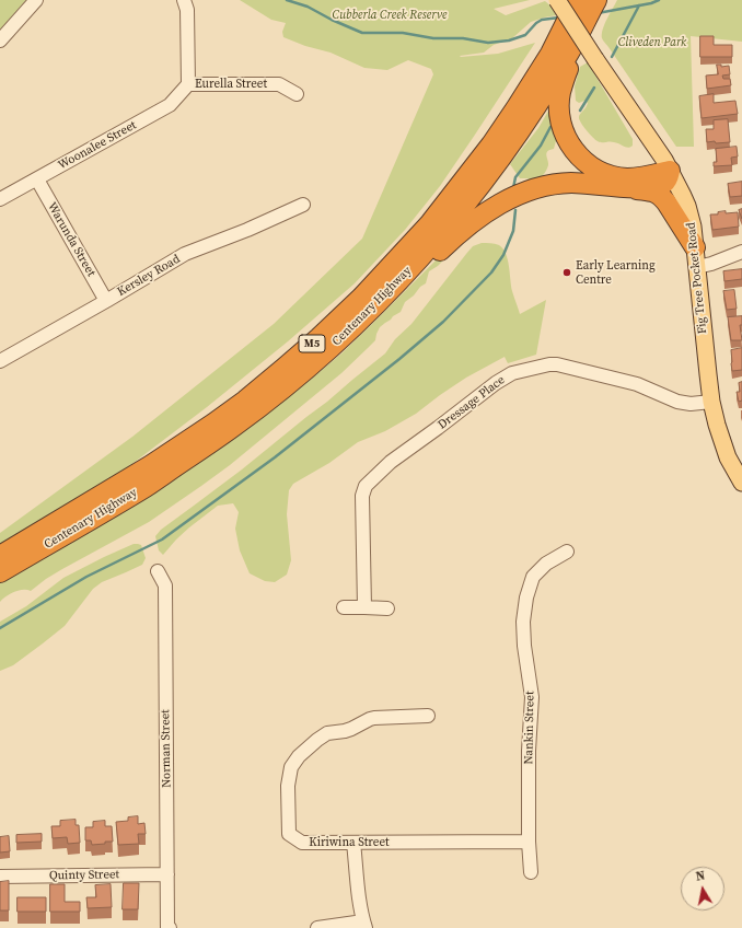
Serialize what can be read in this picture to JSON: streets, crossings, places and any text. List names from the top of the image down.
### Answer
{
  "streets": {
    "highway": ["Centenary Highway", "M5"],
    "main road": ["Fig Tree Pocket Road"],
    "street": [
      "Eurella Street",
      "Woonalee Street",
      "Warunda Street",
      "Kersley Road",
      "Dressage Place",
      "Nankin Street",
      "Norman Street",
      "Kiriwina Street",
      "Quinty Street"
    ]
  },
  "crossings": [
    ["Eurella Street", "Woonalee Street"],
    ["Woonalee Street", "Warunda Street"],
    ["Warunda Street", "Kersley Road"],
    ["Fig Tree Pocket Road", "Dressage Place"],
    ["Nankin Street", "Kiriwina Street"],
    ["Norman Street", "Quinty Street"]
  ],
  "parks": ["Cubberla Creek Reserve", "Cliveden Park"],
  "places": ["Early Learning Centre"],
  "north": "top"
}
